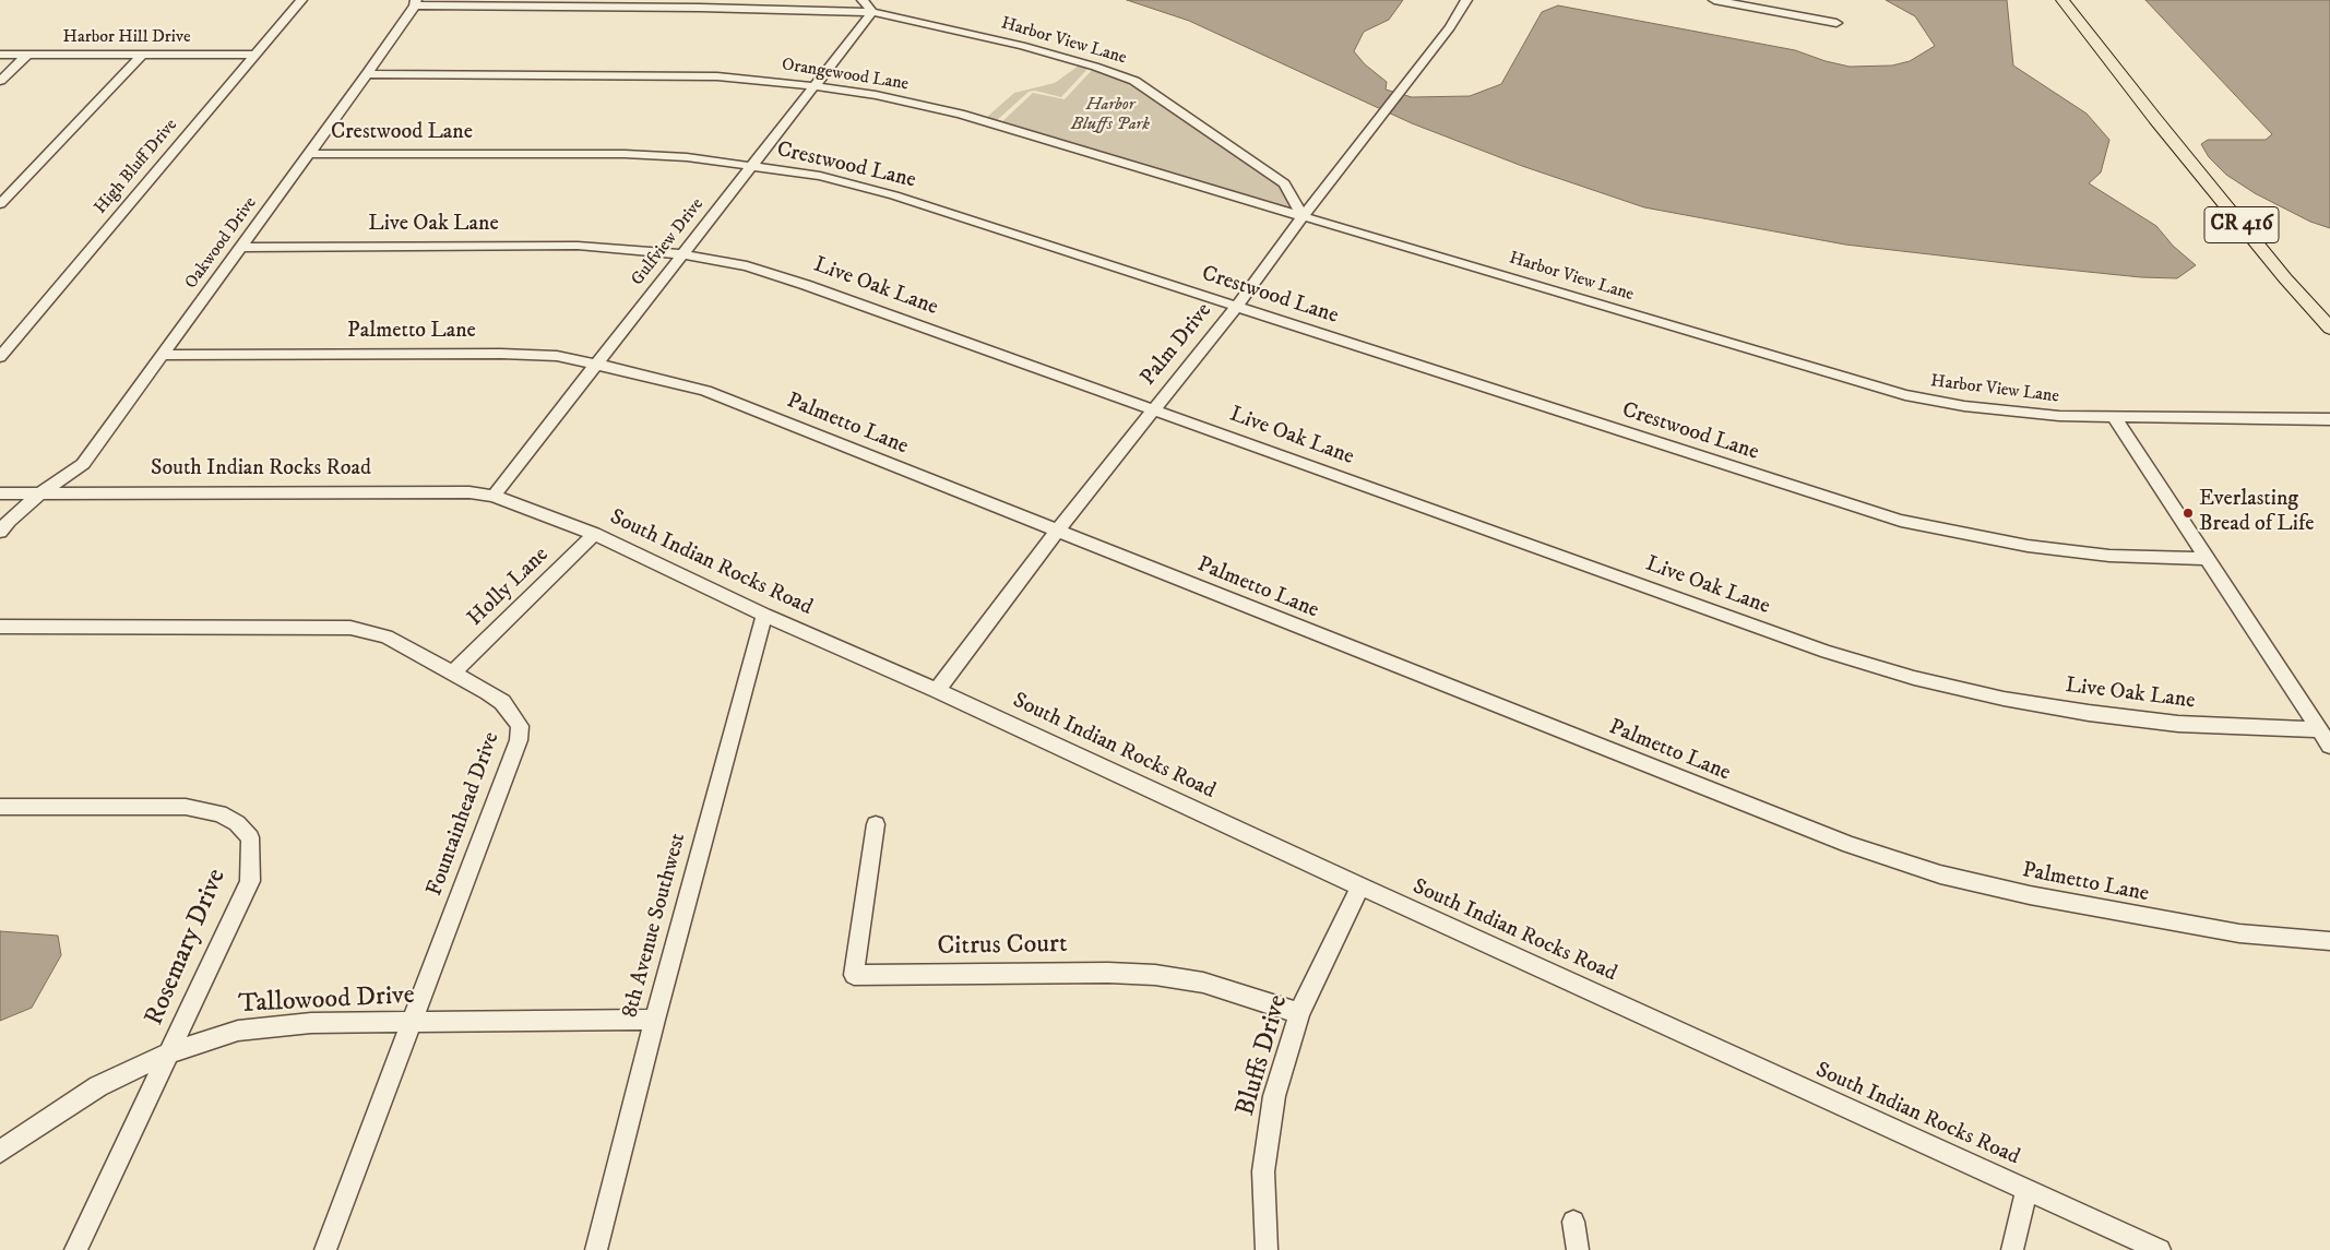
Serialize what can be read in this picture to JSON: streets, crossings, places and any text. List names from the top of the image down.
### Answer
{
  "streets": {
    "main road": ["CR 416"],
    "street": [
      "Harbor Hill Drive",
      "Harbor View Lane",
      "Orangewood Lane",
      "Crestwood Lane",
      "High Bluff Drive",
      "Live Oak Lane",
      "Gulfview Drive",
      "Oakwood Drive",
      "Palmetto Lane",
      "Palm Drive",
      "South Indian Rocks Road",
      "Holly Lane",
      "Fountainhead Drive",
      "8th Avenue Southwest",
      "Citrus Court",
      "Rosemary Drive",
      "Tallowood Drive",
      "Bluffs Drive"
    ]
  },
  "crossings": [
    ["Harbor Hill Drive", "High Bluff Drive"],
    ["Harbor View Lane", "Orangewood Lane"],
    ["Harbor View Lane", "Gulfview Drive"],
    ["Harbor View Lane", "Oakwood Drive"],
    ["Harbor View Lane", "Palm Drive"],
    ["Orangewood Lane", "Gulfview Drive"],
    ["Orangewood Lane", "Oakwood Drive"],
    ["Orangewood Lane", "Palm Drive"],
    ["Crestwood Lane", "Gulfview Drive"],
    ["Crestwood Lane", "Oakwood Drive"],
    ["Crestwood Lane", "Palm Drive"],
    ["Live Oak Lane", "Gulfview Drive"],
    ["Live Oak Lane", "Oakwood Drive"],
    ["Live Oak Lane", "Palm Drive"],
    ["Gulfview Drive", "Palmetto Lane"],
    ["Gulfview Drive", "South Indian Rocks Road"],
    ["Oakwood Drive", "Palmetto Lane"],
    ["Oakwood Drive", "South Indian Rocks Road"],
    ["Palmetto Lane", "Palm Drive"],
    ["Palm Drive", "South Indian Rocks Road"],
    ["South Indian Rocks Road", "Holly Lane"],
    ["South Indian Rocks Road", "8th Avenue Southwest"],
    ["South Indian Rocks Road", "Bluffs Drive"],
    ["Holly Lane", "Fountainhead Drive"],
    ["Fountainhead Drive", "Tallowood Drive"],
    ["8th Avenue Southwest", "Tallowood Drive"],
    ["Citrus Court", "Bluffs Drive"],
    ["Rosemary Drive", "Tallowood Drive"]
  ],
  "parks": ["Harbor Bluffs Park"],
  "places": ["Everlasting Bread of Life"]
}
